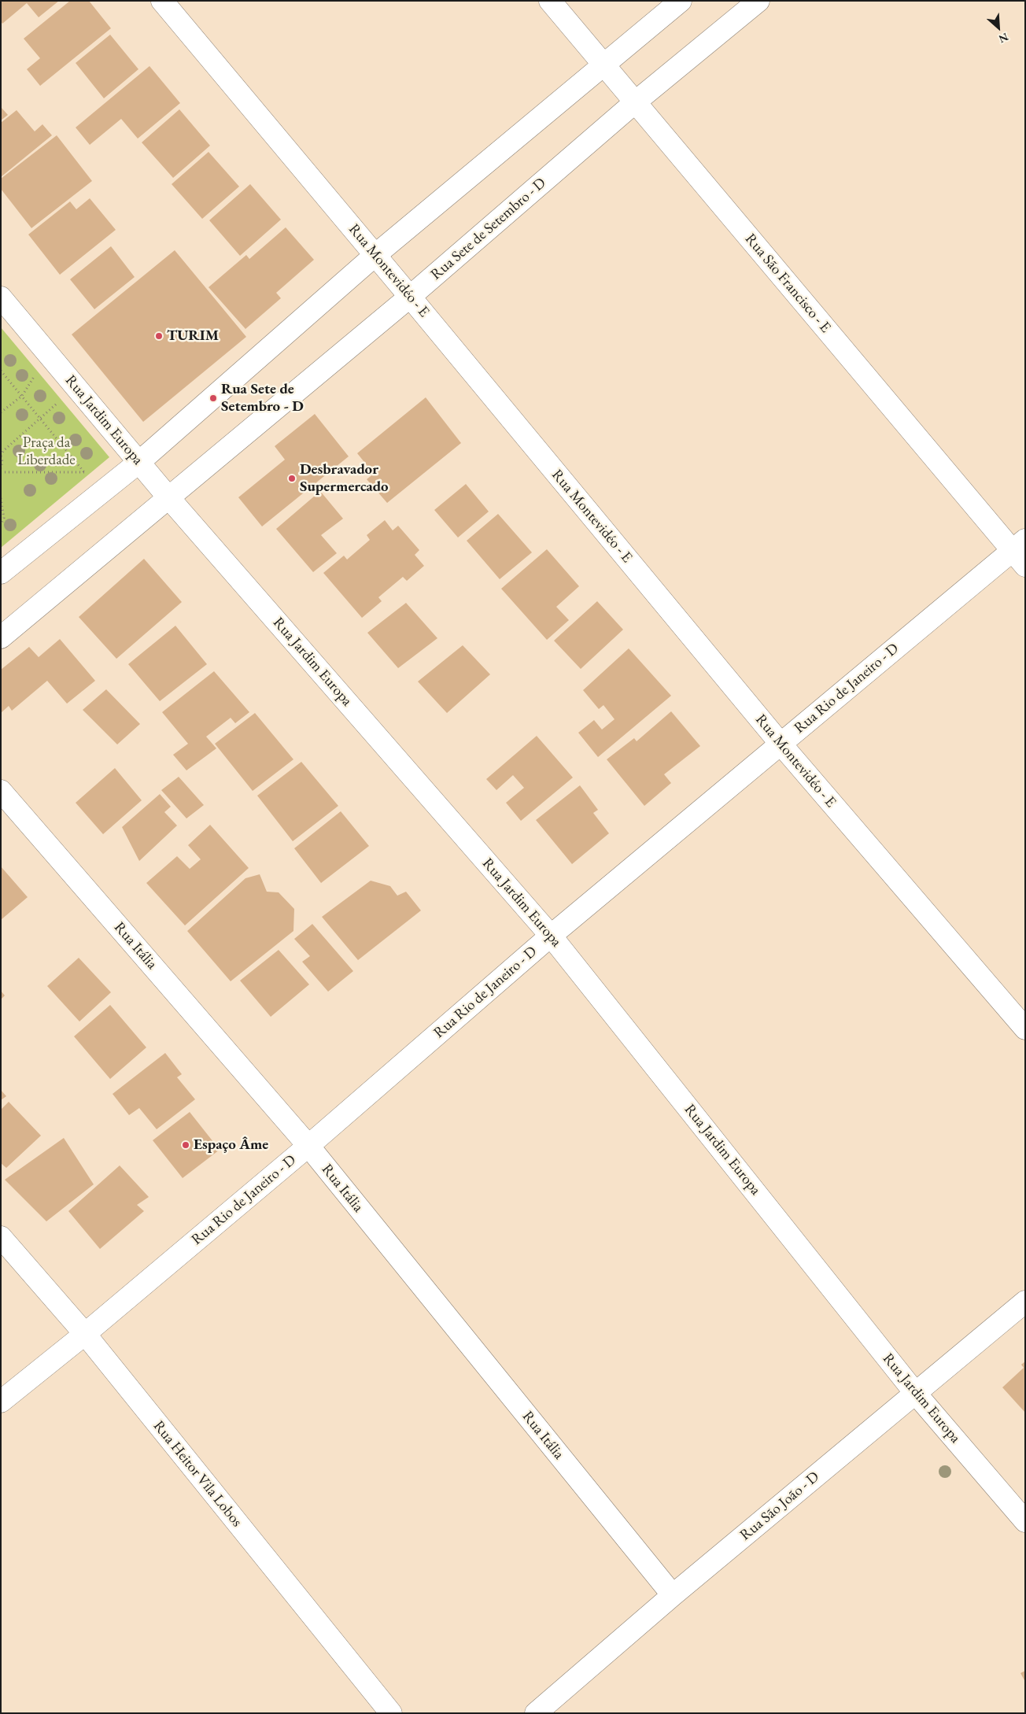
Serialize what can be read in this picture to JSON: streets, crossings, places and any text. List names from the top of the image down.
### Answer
{
  "streets": {
    "street": [
      "Rua Sete de Setembro - D",
      "Rua Montevidéo - E",
      "Rua São Francisco - E",
      "Rua Jardim Europa",
      "Rua Rio de Janeiro - D",
      "Rua Itália",
      "Rua Heitor Vila Lobos",
      "Rua São João - D"
    ]
  },
  "crossings": [
    ["Rua Sete de Setembro - D", "Rua Montevidéo - E"],
    ["Rua Sete de Setembro - D", "Rua São Francisco - E"],
    ["Rua Sete de Setembro - D", "Rua Jardim Europa"],
    ["Rua Montevidéo - E", "Rua Rio de Janeiro - D"],
    ["Rua São Francisco - E", "Rua Rio de Janeiro - D"],
    ["Rua Jardim Europa", "Rua Rio de Janeiro - D"],
    ["Rua Jardim Europa", "Rua São João - D"],
    ["Rua Rio de Janeiro - D", "Rua Itália"],
    ["Rua Rio de Janeiro - D", "Rua Heitor Vila Lobos"],
    ["Rua Itália", "Rua São João - D"]
  ],
  "parks": ["Praça da Liberdade"],
  "places": [
    "TURIM",
    "Rua Sete de Setembro - D",
    "Desbravador Supermercado",
    "Espaço Âme"
  ],
  "north": "bottom right"
}
